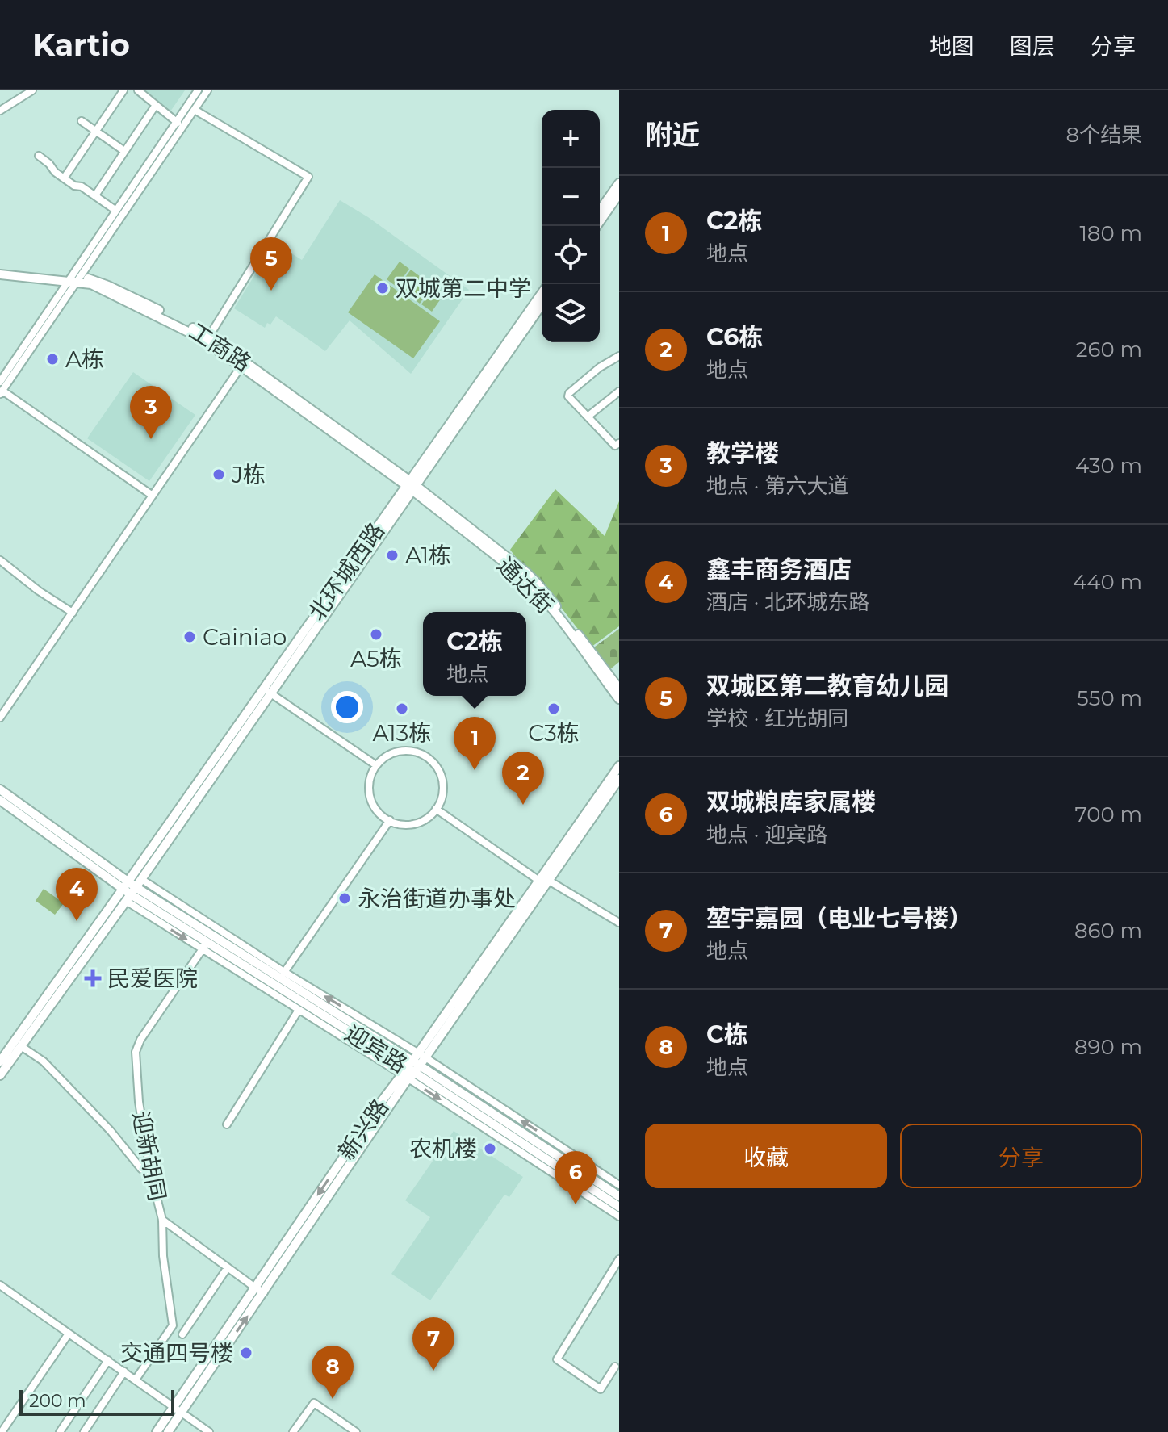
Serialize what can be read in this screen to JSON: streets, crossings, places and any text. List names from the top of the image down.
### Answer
{
  "streets": {
    "main road": [
      "工商路",
      "北环城西路",
      "通达街",
      "迎宾路",
      "新兴路"
    ],
    "street": ["迎新胡同"]
  },
  "crossings": [
    ["工商路", "北环城西路"],
    ["工商路", "通达街"],
    ["北环城西路", "通达街"],
    ["北环城西路", "迎宾路"],
    ["迎宾路", "新兴路"],
    ["迎宾路", "迎新胡同"]
  ],
  "places": {
    "other": [
      "双城第二中学",
      "A栋",
      "J栋",
      "A1栋",
      "A5栋",
      "Cainiao",
      "A13栋",
      "C3栋",
      "永治街道办事处",
      "农机楼",
      "交通四号楼"
    ],
    "health": ["民爱医院"]
  },
  "scale_bar": "200 m",
  "page": {
    "header": "Kartio",
    "nav": ["地图", "图层", "分享"],
    "heading": ["附近", "8个结果"],
    "map_buttons": ["+", "−"],
    "list": [
      {
        "mark": "1",
        "name": "C2栋",
        "note": "地点",
        "value": "180 m"
      },
      {
        "mark": "2",
        "name": "C6栋",
        "note": "地点",
        "value": "260 m"
      },
      {
        "mark": "3",
        "name": "教学楼",
        "note": "地点 · 第六大道",
        "value": "430 m"
      },
      {
        "mark": "4",
        "name": "鑫丰商务酒店",
        "note": "酒店 · 北环城东路",
        "value": "440 m"
      },
      {
        "mark": "5",
        "name": "双城区第二教育幼儿园",
        "note": "学校 · 红光胡同",
        "value": "550 m"
      },
      {
        "mark": "6",
        "name": "双城粮库家属楼",
        "note": "地点 · 迎宾路",
        "value": "700 m"
      },
      {
        "mark": "7",
        "name": "堃宇嘉园（电业七号楼）",
        "note": "地点",
        "value": "860 m"
      },
      {
        "mark": "8",
        "name": "C栋",
        "note": "地点",
        "value": "890 m"
      }
    ],
    "pins": [
      "5",
      "3",
      "1",
      "2",
      "4",
      "6",
      "7",
      "8"
    ],
    "popup": ["C2栋", "地点"],
    "buttons": ["收藏", "分享"],
    "scale": "200 m"
  }
}
